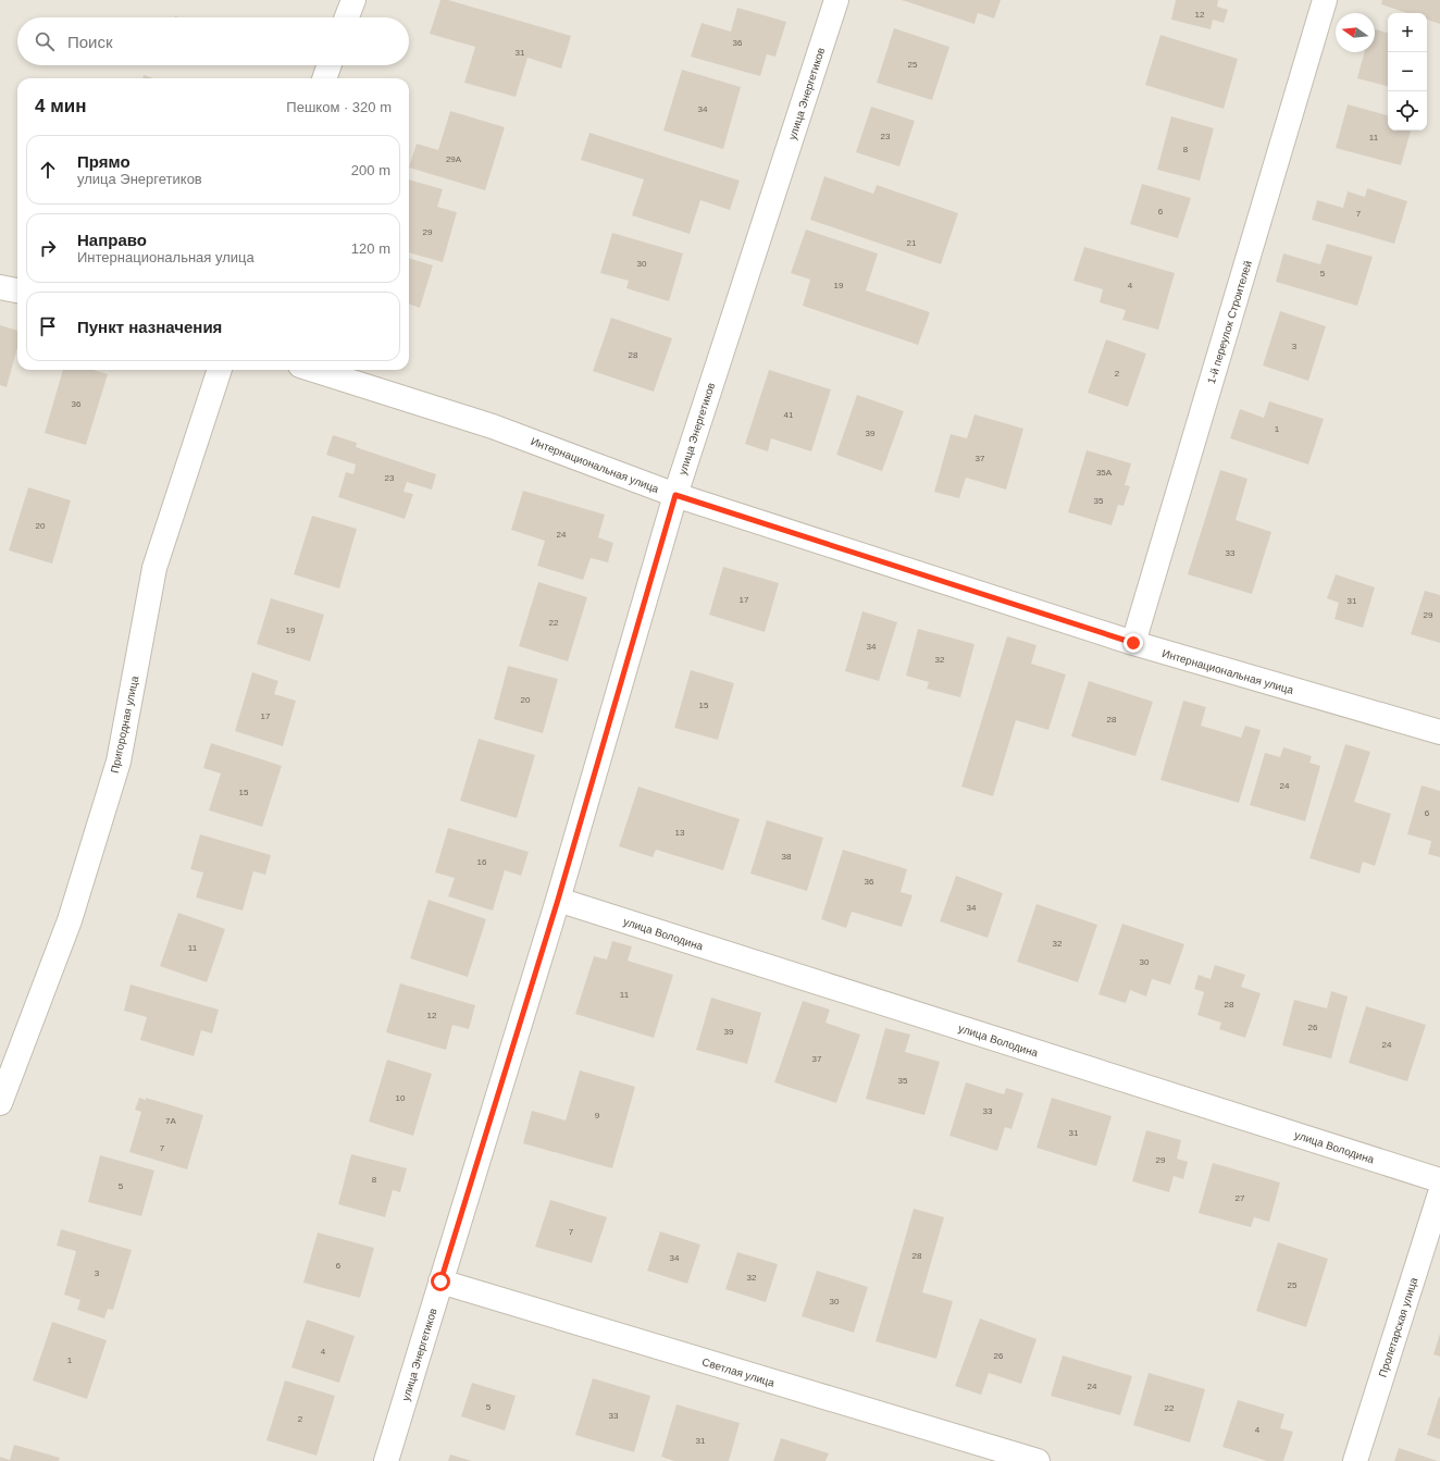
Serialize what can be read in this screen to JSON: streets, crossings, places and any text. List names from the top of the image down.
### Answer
{
  "streets": {
    "street": [
      "улица Энергетиков",
      "1-й переулок Строителей",
      "Интернациональная улица",
      "Пригородная улица",
      "улица Володина",
      "Пролетарская улица",
      "Светлая улица"
    ]
  },
  "crossings": [
    ["улица Энергетиков", "Интернациональная улица"],
    ["улица Энергетиков", "улица Володина"],
    ["улица Энергетиков", "Светлая улица"],
    ["1-й переулок Строителей", "Интернациональная улица"]
  ],
  "house_numbers": [
    "12",
    "36",
    "31",
    "25",
    "34",
    "23",
    "11",
    "8",
    "29А",
    "6",
    "7",
    "29",
    "21",
    "30",
    "5",
    "19",
    "4",
    "3",
    "28",
    "2",
    "36",
    "41",
    "1",
    "39",
    "37",
    "35А",
    "23",
    "35",
    "20",
    "24",
    "33",
    "17",
    "31",
    "29",
    "22",
    "19",
    "34",
    "32",
    "20",
    "15",
    "17",
    "28",
    "24",
    "15",
    "6",
    "13",
    "38",
    "16",
    "36",
    "34",
    "32",
    "11",
    "30",
    "11",
    "28",
    "12",
    "26",
    "39",
    "24",
    "37",
    "35",
    "10",
    "33",
    "9",
    "7А",
    "31",
    "7",
    "29",
    "8",
    "5",
    "27",
    "7",
    "28",
    "34",
    "6",
    "3",
    "32",
    "25",
    "30",
    "4",
    "26",
    "1",
    "24",
    "5",
    "22",
    "33",
    "2",
    "4",
    "31"
  ],
  "north": "left",
  "page": {
    "map_buttons": ["+", "−"],
    "search": "Поиск",
    "heading": ["4 мин", "Пешком · 320 m"],
    "list": [
      ["Прямо", "улица Энергетиков", "200 m"],
      ["Направо", "Интернациональная улица", "120 m"],
      "Пункт назначения"
    ]
  }
}
